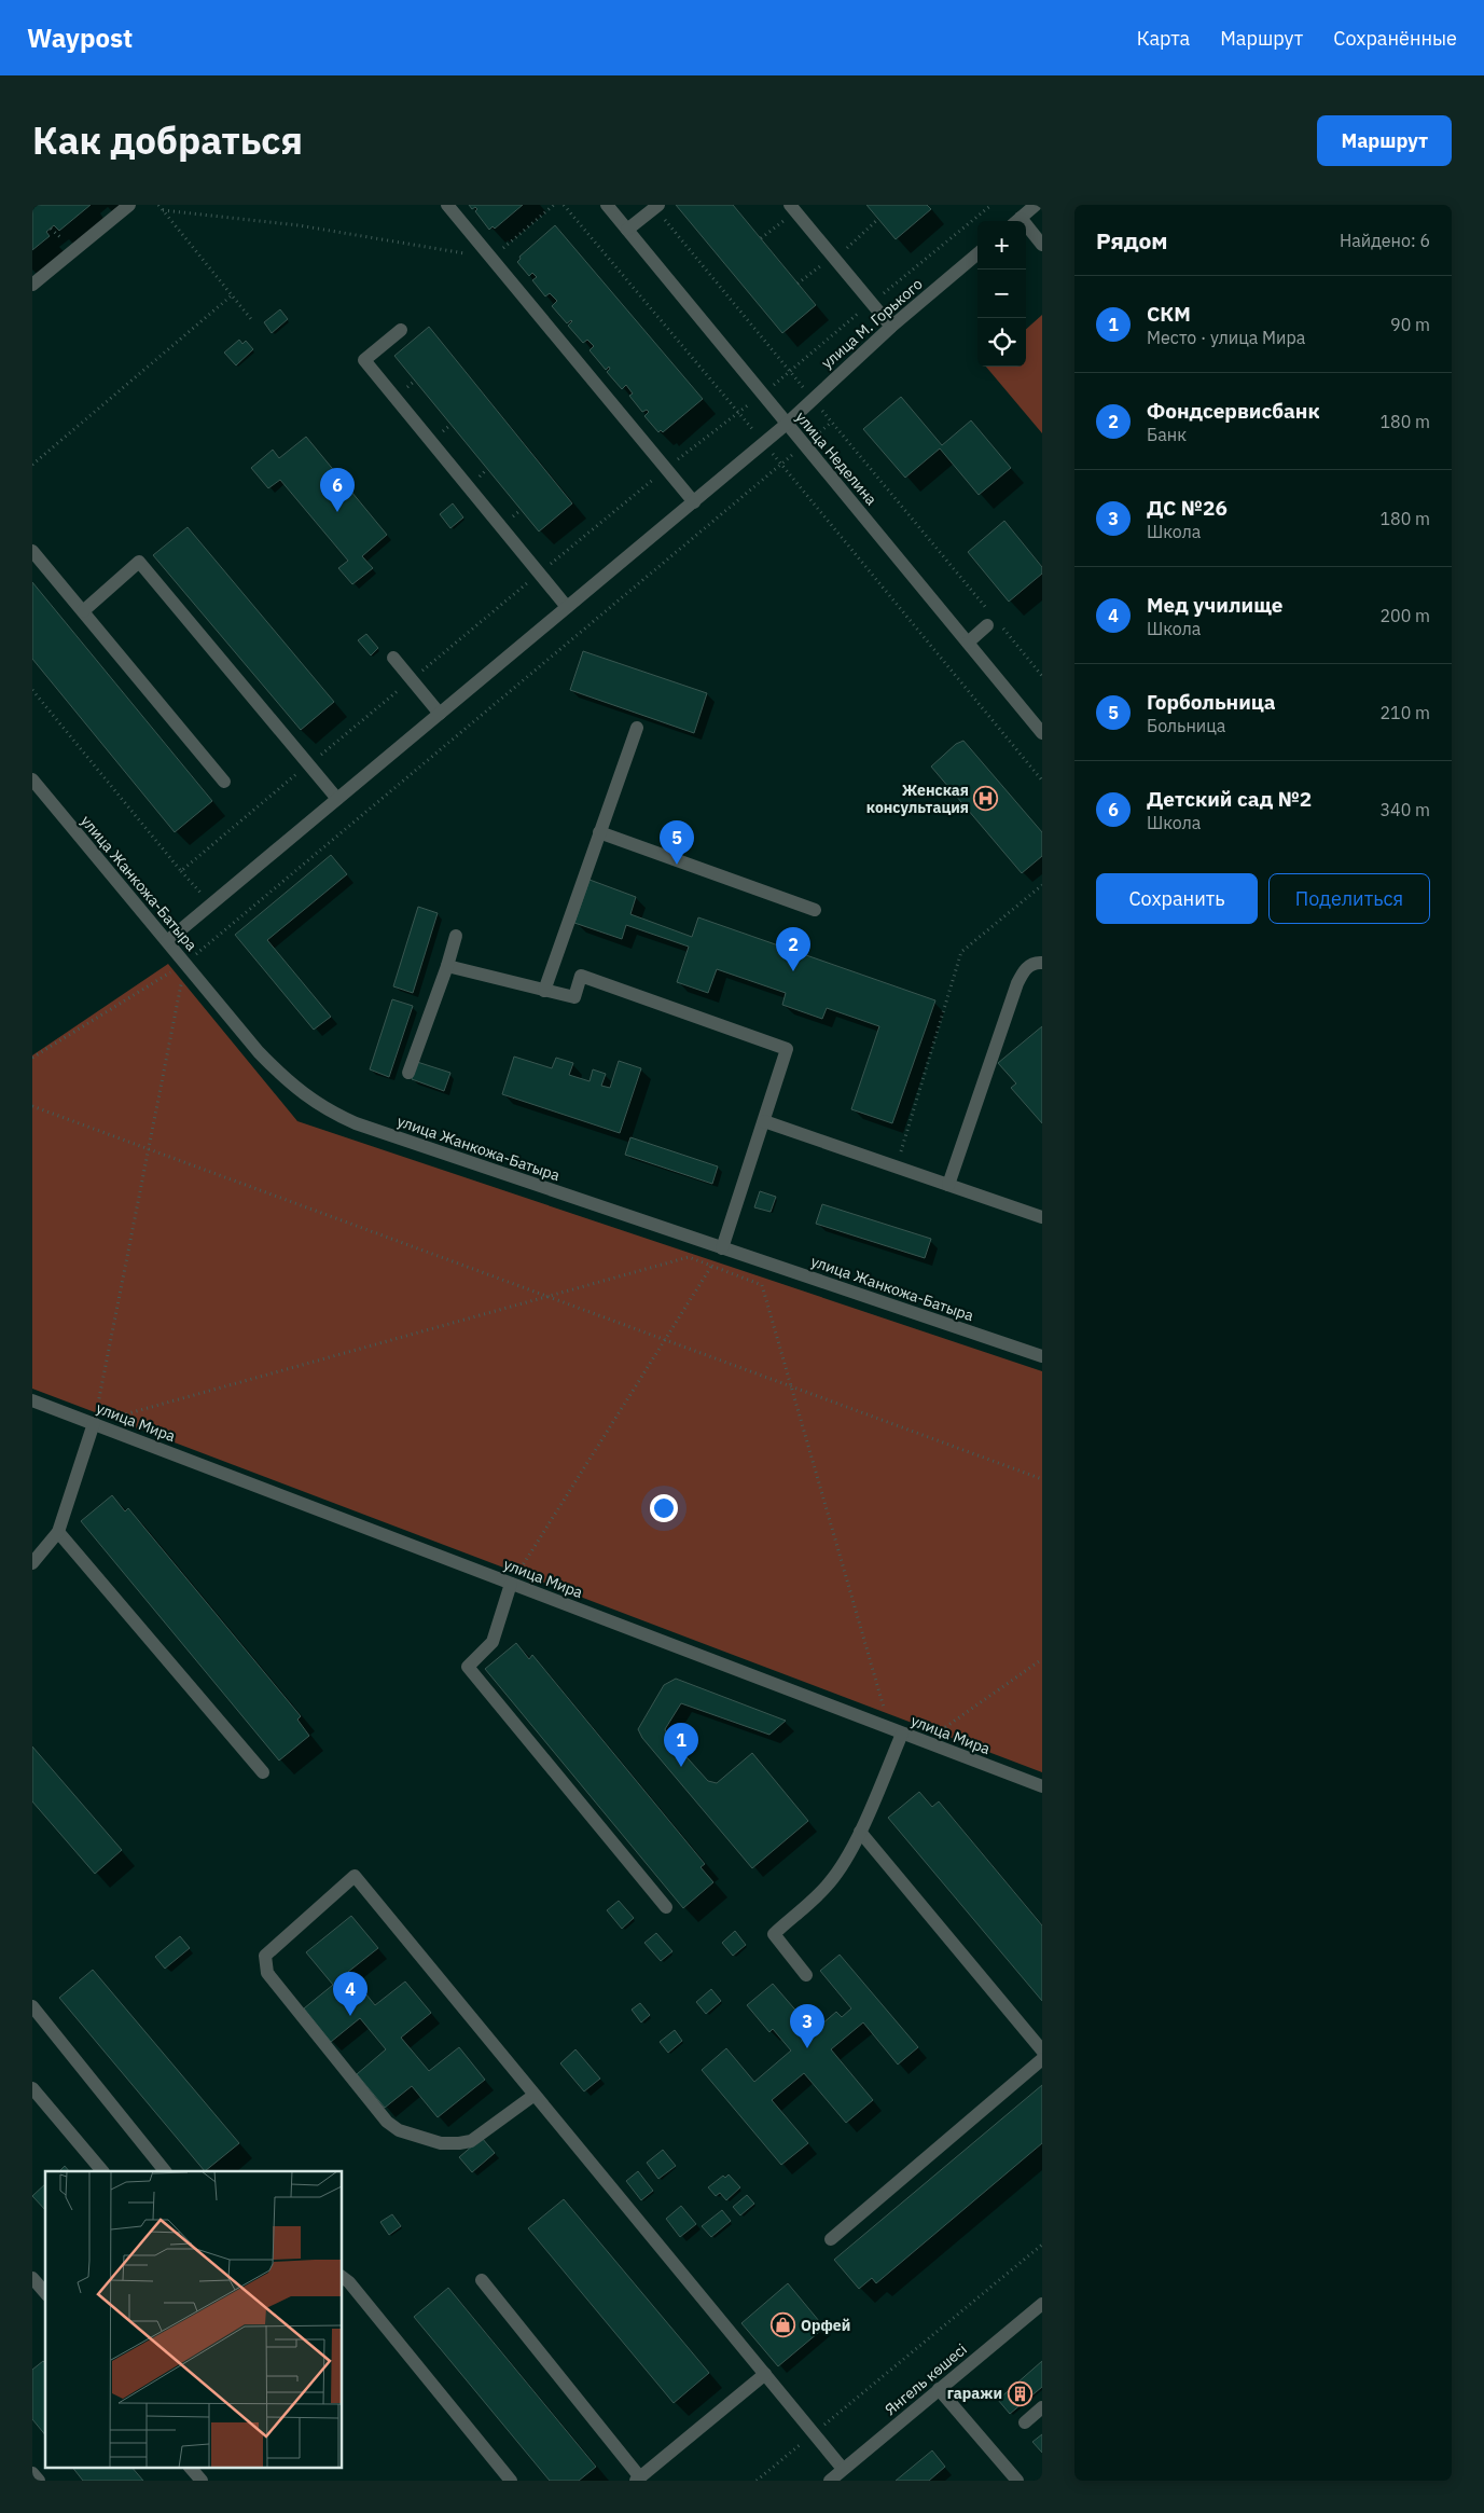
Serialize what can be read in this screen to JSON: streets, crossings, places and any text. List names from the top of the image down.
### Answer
{
  "streets": {
    "street": [
      "улица М. Горького",
      "улица Неделина",
      "улица Жанкожа-Батыра",
      "улица Мира",
      "Янгель көшесі"
    ]
  },
  "crossings": [
    ["улица М. Горького", "улица Неделина"],
    ["улица М. Горького", "улица Жанкожа-Батыра"]
  ],
  "places": {
    "hospital": ["Женская консультация"],
    "shop": ["Орфей"],
    "building": ["гаражи"]
  },
  "page": {
    "header": "Waypost",
    "nav": ["Карта", "Маршрут", "Сохранённые"],
    "title": "Как добраться",
    "buttons": [
      "Маршрут",
      ["Сохранить", "Поделиться"]
    ],
    "heading": ["Рядом", "Найдено: 6"],
    "map_buttons": ["+", "−"],
    "list": [
      {
        "mark": "1",
        "name": "СКМ",
        "note": "Место · улица Мира",
        "value": "90 m"
      },
      {
        "mark": "2",
        "name": "Фондсервисбанк",
        "note": "Банк",
        "value": "180 m"
      },
      {
        "mark": "3",
        "name": "ДС №26",
        "note": "Школа",
        "value": "180 m"
      },
      {
        "mark": "4",
        "name": "Мед училище",
        "note": "Школа",
        "value": "200 m"
      },
      {
        "mark": "5",
        "name": "Горбольница",
        "note": "Больница",
        "value": "210 m"
      },
      {
        "mark": "6",
        "name": "Детский сад №2",
        "note": "Школа",
        "value": "340 m"
      }
    ],
    "pins": [
      "6",
      "5",
      "2",
      "1",
      "4",
      "3"
    ]
  }
}
